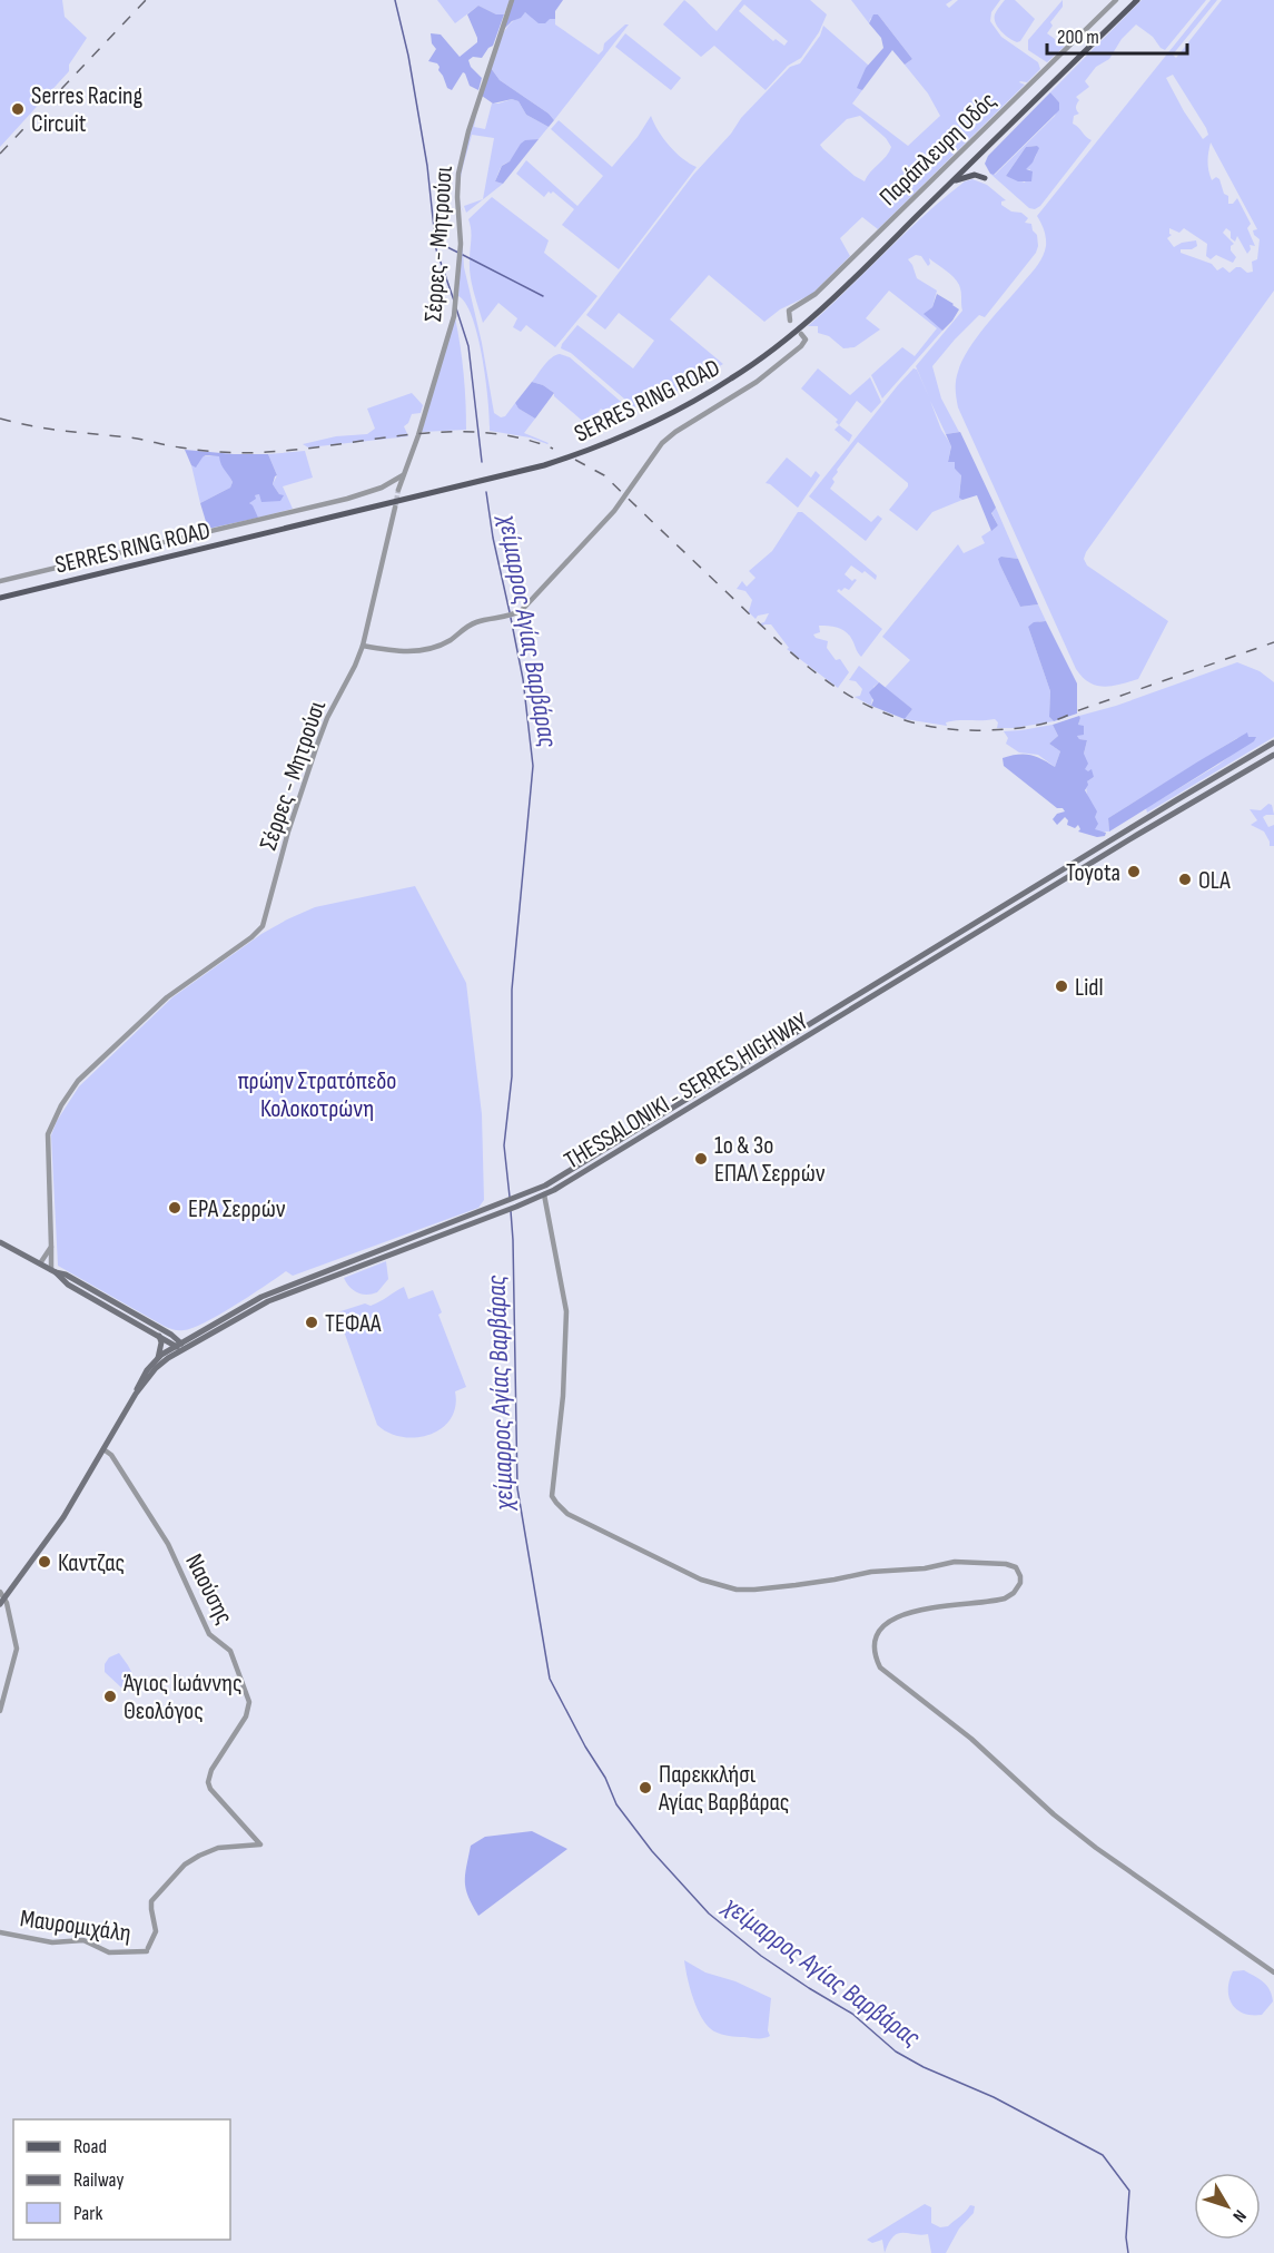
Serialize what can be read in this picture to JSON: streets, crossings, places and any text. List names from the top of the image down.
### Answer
{
  "streets": {
    "main road": ["SERRES RING ROAD", "THESSALONIKI - SERRES HIGHWAY"],
    "street": [
      "Παράπλευρη Οδός",
      "Σέρρες - Μητρούσι",
      "Ναούσης",
      "Μαυρομιχάλη"
    ]
  },
  "crossings": [
    ["Ναούσης", "Μαυρομιχάλη"]
  ],
  "water": ["χείμαρρος Αγίας Βαρβάρας"],
  "parks": ["πρώην Στρατόπεδο Κολοκοτρώνη"],
  "places": [
    "Serres Racing Circuit",
    "Toyota",
    "OLA",
    "Lidl",
    "1ο & 3ο ΕΠΑΛ Σερρών",
    "ΕΡΑ Σερρών",
    "ΤΕΦΑΑ",
    "Καντζας",
    "Άγιος Ιωάννης Θεολόγος",
    "Παρεκκλήσι Αγίας Βαρβάρας"
  ],
  "legend": ["Road", "Railway", "Park"],
  "scale_bar": "200 m",
  "north": "bottom right"
}
